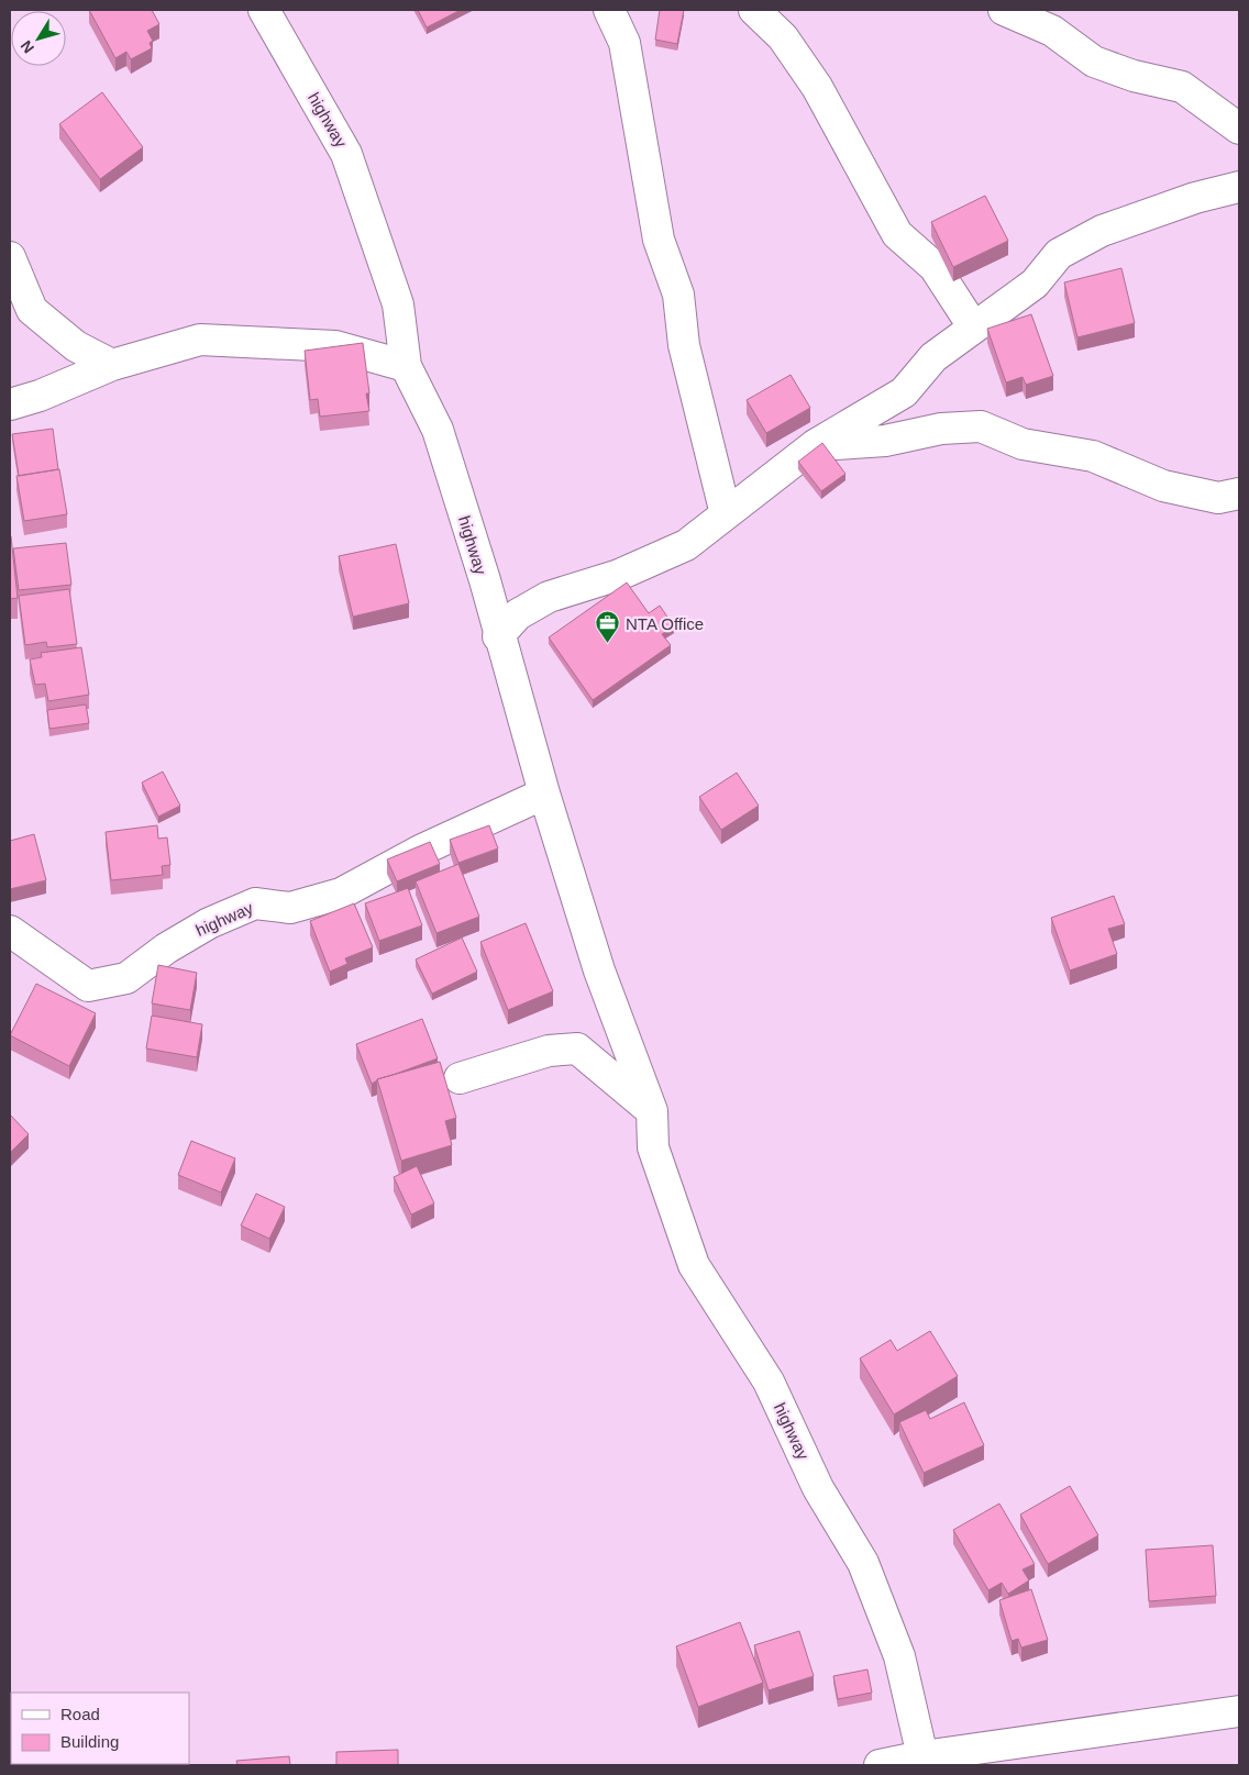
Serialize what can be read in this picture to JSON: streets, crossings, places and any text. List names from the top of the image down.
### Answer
{
  "streets": {
    "street": ["highway"]
  },
  "places": {
    "office": ["NTA Office"]
  },
  "legend": ["Road", "Building"],
  "north": "bottom left"
}
